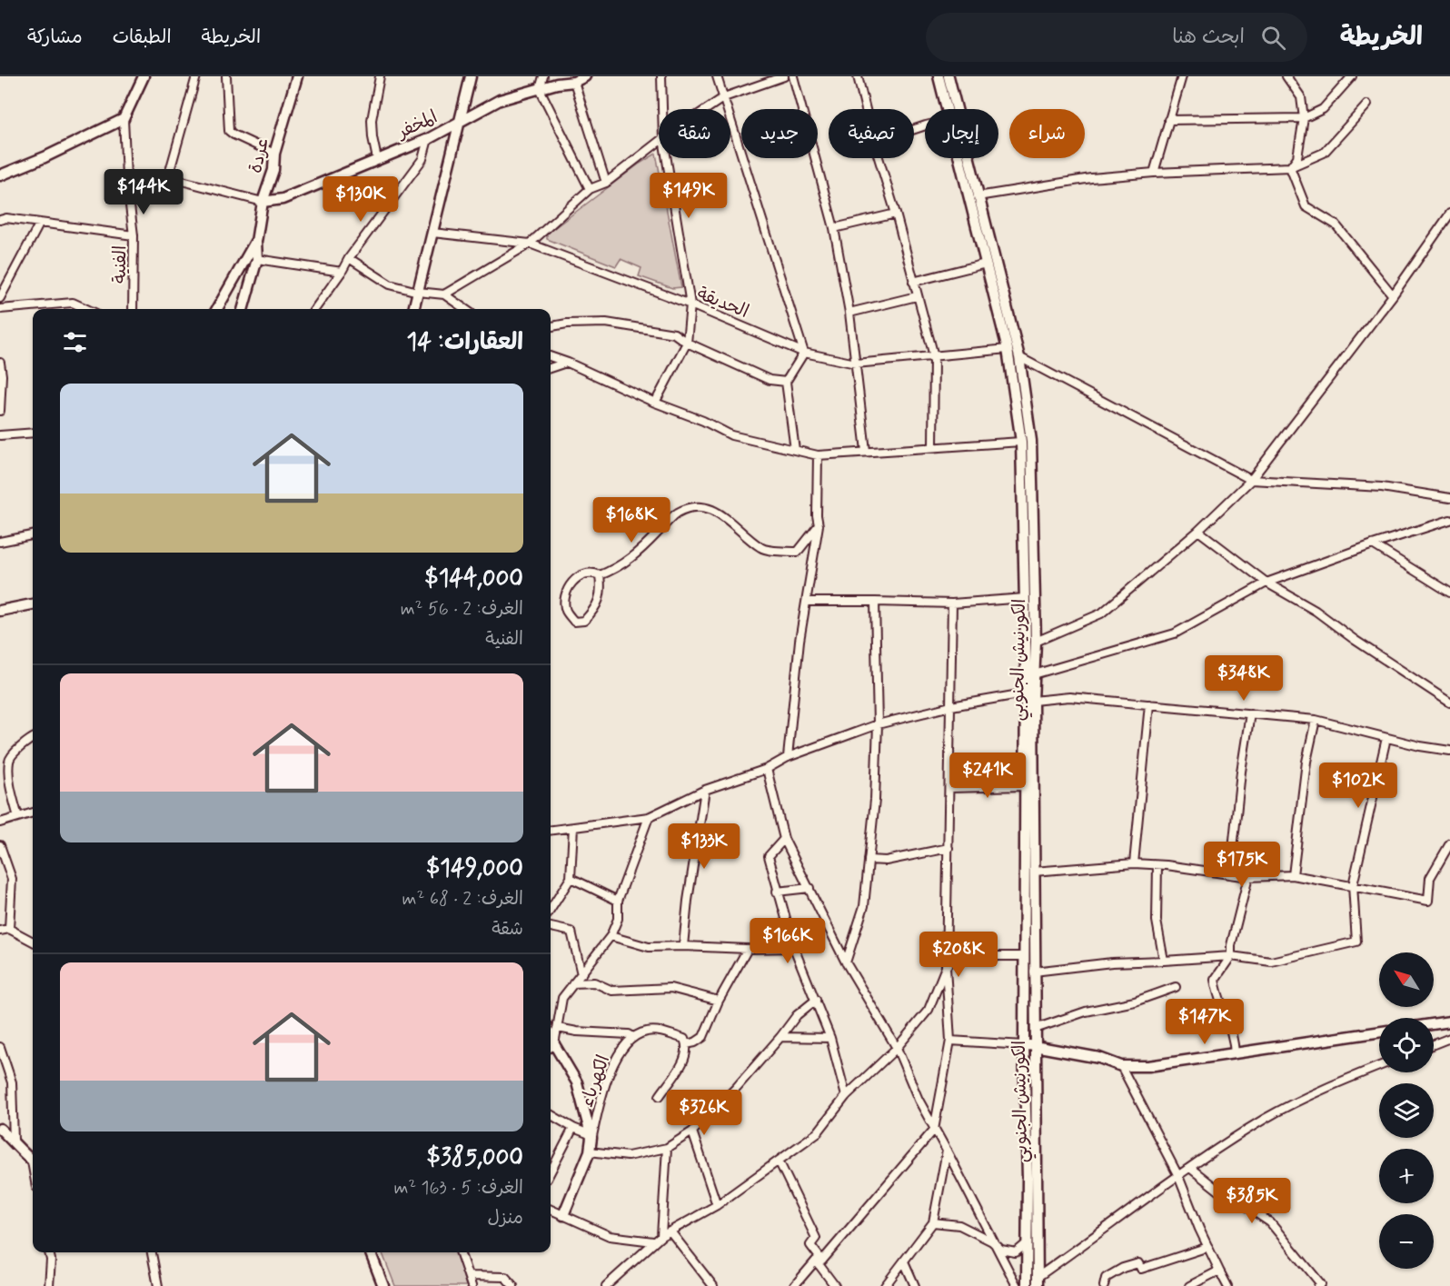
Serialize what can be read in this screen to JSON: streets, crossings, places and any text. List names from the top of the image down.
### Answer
{
  "streets": {
    "main road": ["المخفر", "عردة", "الكورنيش الجنوبي"],
    "street": ["الفنية", "الحديقة", "الكهرباء"]
  },
  "crossings": [
    ["المخفر", "عردة"],
    ["الحديقة", "الكورنيش الجنوبي"]
  ],
  "north": "top left",
  "page": {
    "header": "الخريطة",
    "search": "ابحث هنا",
    "nav": ["الخريطة", "الطبقات", "مشاركة"],
    "chip": [
      "شراء",
      "إيجار",
      "تصفية",
      "جديد",
      "شقة"
    ],
    "price": [
      "$144K",
      "$149K",
      "$130K",
      "$168K",
      "$348K",
      "$241K",
      "$102K",
      "$133K",
      "$175K",
      "$166K",
      "$208K",
      "$147K",
      "$326K",
      "$385K"
    ],
    "heading": "العقارات: 14",
    "list": [
      {
        "name": "$144,000",
        "note": "الغرف: 2 · 56 m² · الفنية"
      },
      {
        "name": "$149,000",
        "note": "الغرف: 2 · 68 m² · شقة"
      },
      {
        "name": "$385,000",
        "note": "الغرف: 5 · 163 m² · منزل"
      }
    ],
    "map_buttons": ["+", "−"]
  }
}
